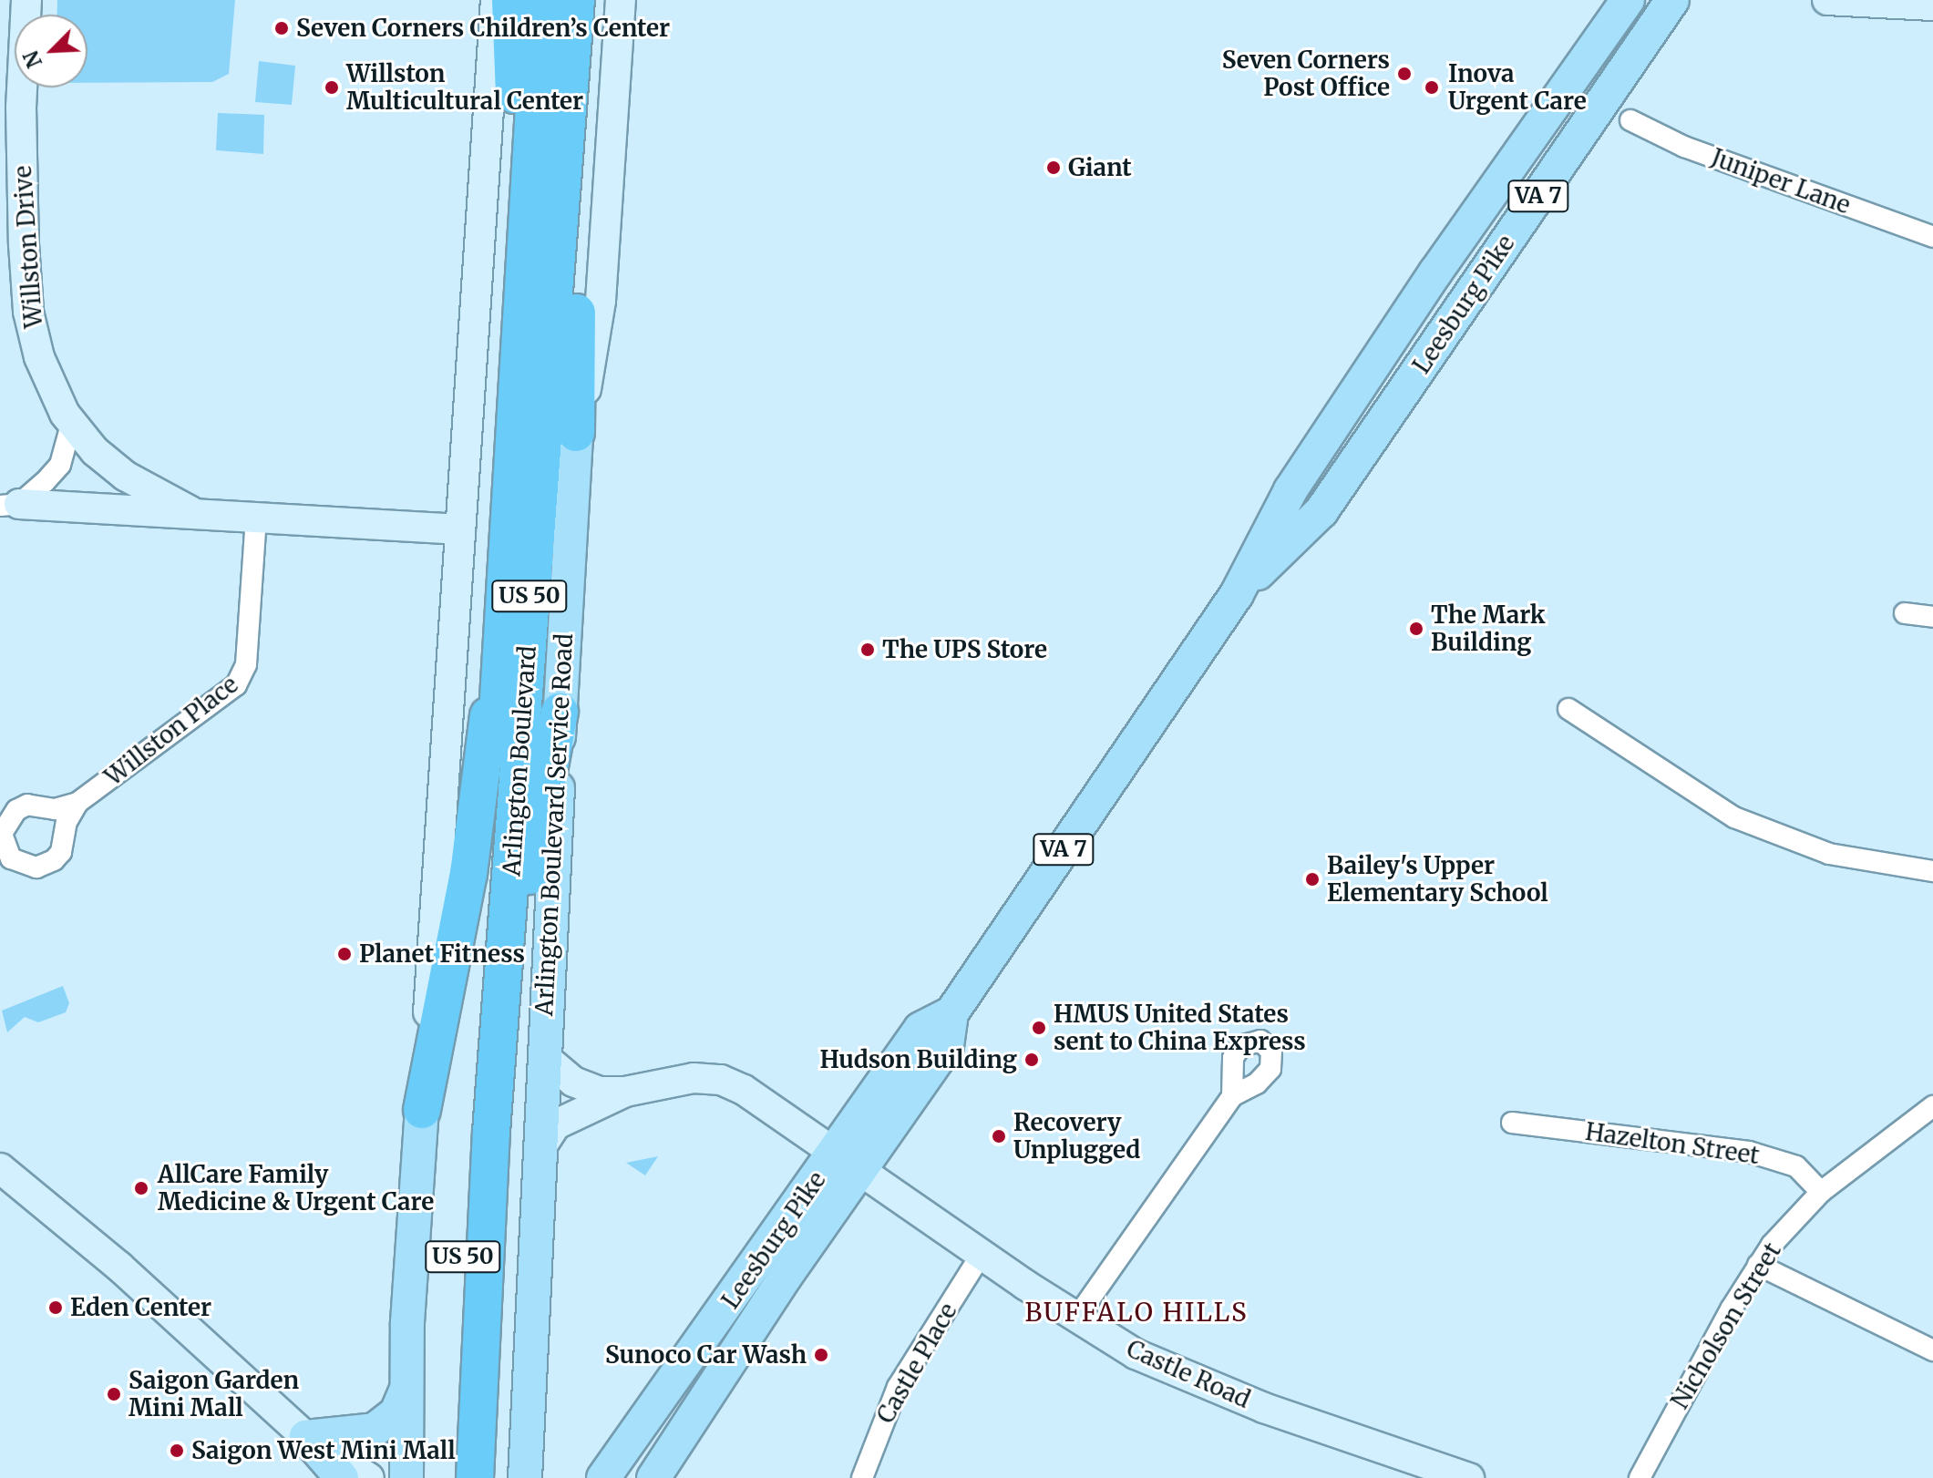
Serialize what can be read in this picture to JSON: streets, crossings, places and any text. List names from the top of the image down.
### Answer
{
  "streets": {
    "highway": ["US 50", "Arlington Boulevard"],
    "main road": ["VA 7", "Leesburg Pike", "Arlington Boulevard Service Road"],
    "street": [
      "Juniper Lane",
      "Willston Drive",
      "Willston Place",
      "Hazelton Street",
      "Nicholson Street",
      "Castle Place",
      "Castle Road"
    ]
  },
  "crossings": [
    ["Leesburg Pike", "Castle Road"],
    ["Hazelton Street", "Nicholson Street"],
    ["Castle Place", "Castle Road"]
  ],
  "districts": ["BUFFALO HILLS"],
  "places": [
    "Seven Corners Children’s Center",
    "Seven Corners Post Office",
    "Willston Multicultural Center",
    "Inova Urgent Care",
    "Giant",
    "The Mark Building",
    "The UPS Store",
    "Bailey's Upper Elementary School",
    "Planet Fitness",
    "HMUS United States sent to China Express",
    "Hudson Building",
    "Recovery Unplugged",
    "AllCare Family Medicine & Urgent Care",
    "Eden Center",
    "Sunoco Car Wash",
    "Saigon Garden Mini Mall",
    "Saigon West Mini Mall"
  ],
  "north": "bottom left"
}
